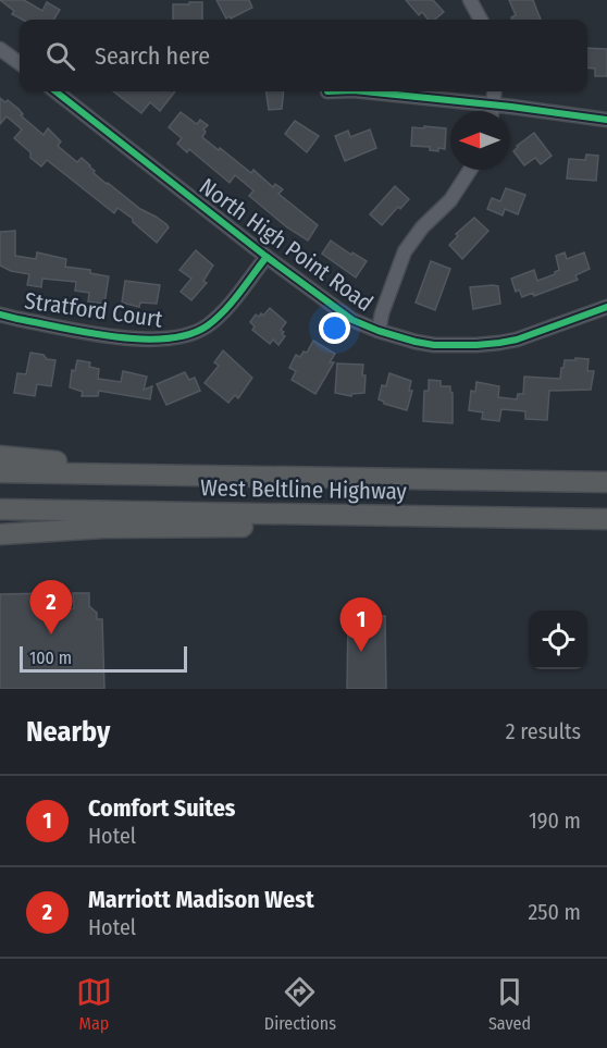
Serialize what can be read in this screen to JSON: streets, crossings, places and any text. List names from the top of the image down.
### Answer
{
  "streets": {
    "highway": ["West Beltline Highway"],
    "street": ["North High Point Road", "Stratford Court"]
  },
  "crossings": [
    ["North High Point Road", "Stratford Court"]
  ],
  "scale_bar": "100 m",
  "north": "left",
  "page": {
    "search": "Search here",
    "pins": ["2", "1"],
    "scale": "100 m",
    "heading": ["Nearby", "2 results"],
    "list": [
      {
        "mark": "1",
        "name": "Comfort Suites",
        "note": "Hotel",
        "value": "190 m"
      },
      {
        "mark": "2",
        "name": "Marriott Madison West",
        "note": "Hotel",
        "value": "250 m"
      }
    ],
    "nav": ["Map", "Directions", "Saved"]
  }
}
